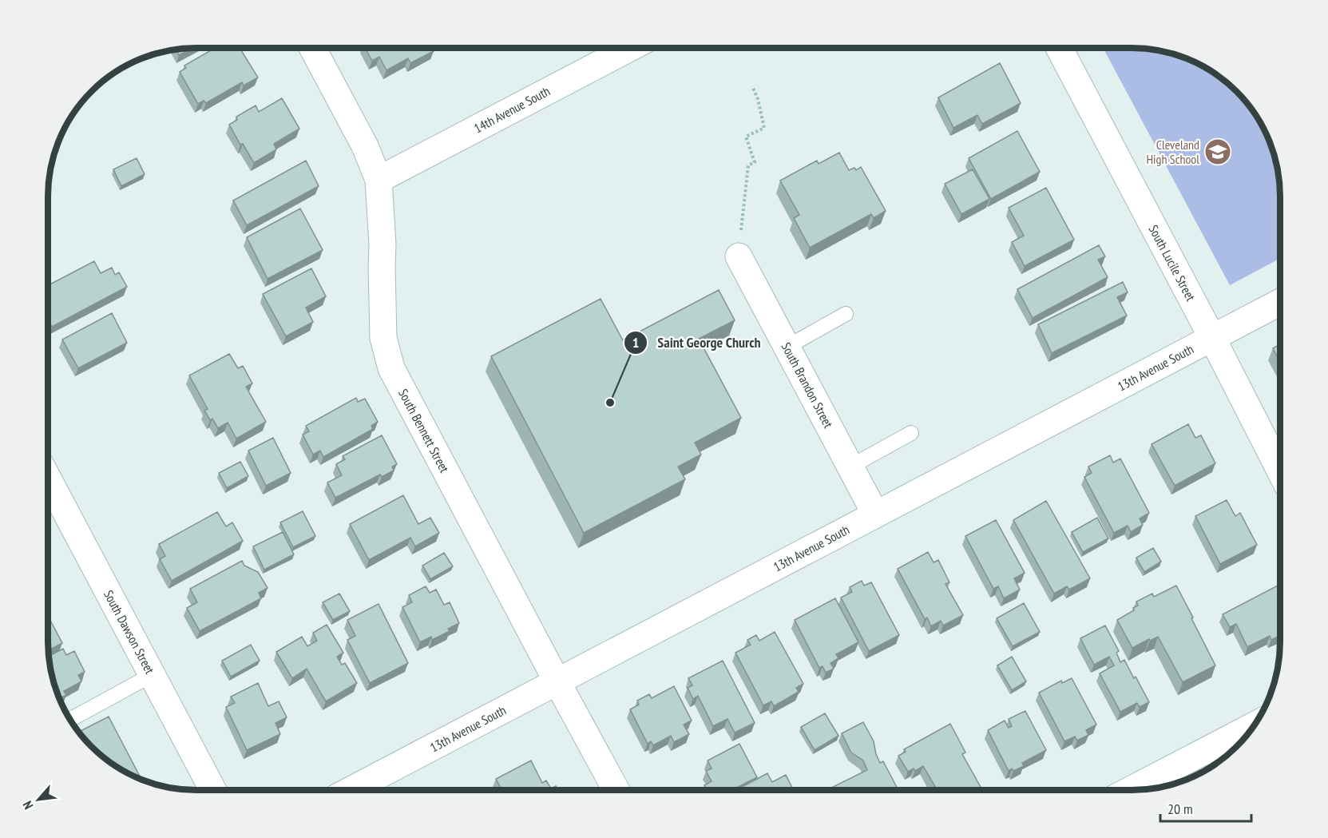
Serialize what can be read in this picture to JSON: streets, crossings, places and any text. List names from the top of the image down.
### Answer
{
  "streets": {
    "street": [
      "14th Avenue South",
      "South Lucile Street",
      "13th Avenue South",
      "South Brandon Street",
      "South Bennett Street",
      "South Dawson Street"
    ]
  },
  "crossings": [
    ["14th Avenue South", "South Bennett Street"],
    ["South Lucile Street", "13th Avenue South"],
    ["13th Avenue South", "South Brandon Street"],
    ["13th Avenue South", "South Bennett Street"]
  ],
  "places": {
    "school or university": ["Cleveland High School"],
    "other": ["Saint George Church"]
  },
  "scale_bar": "20 m",
  "north": "bottom left"
}
